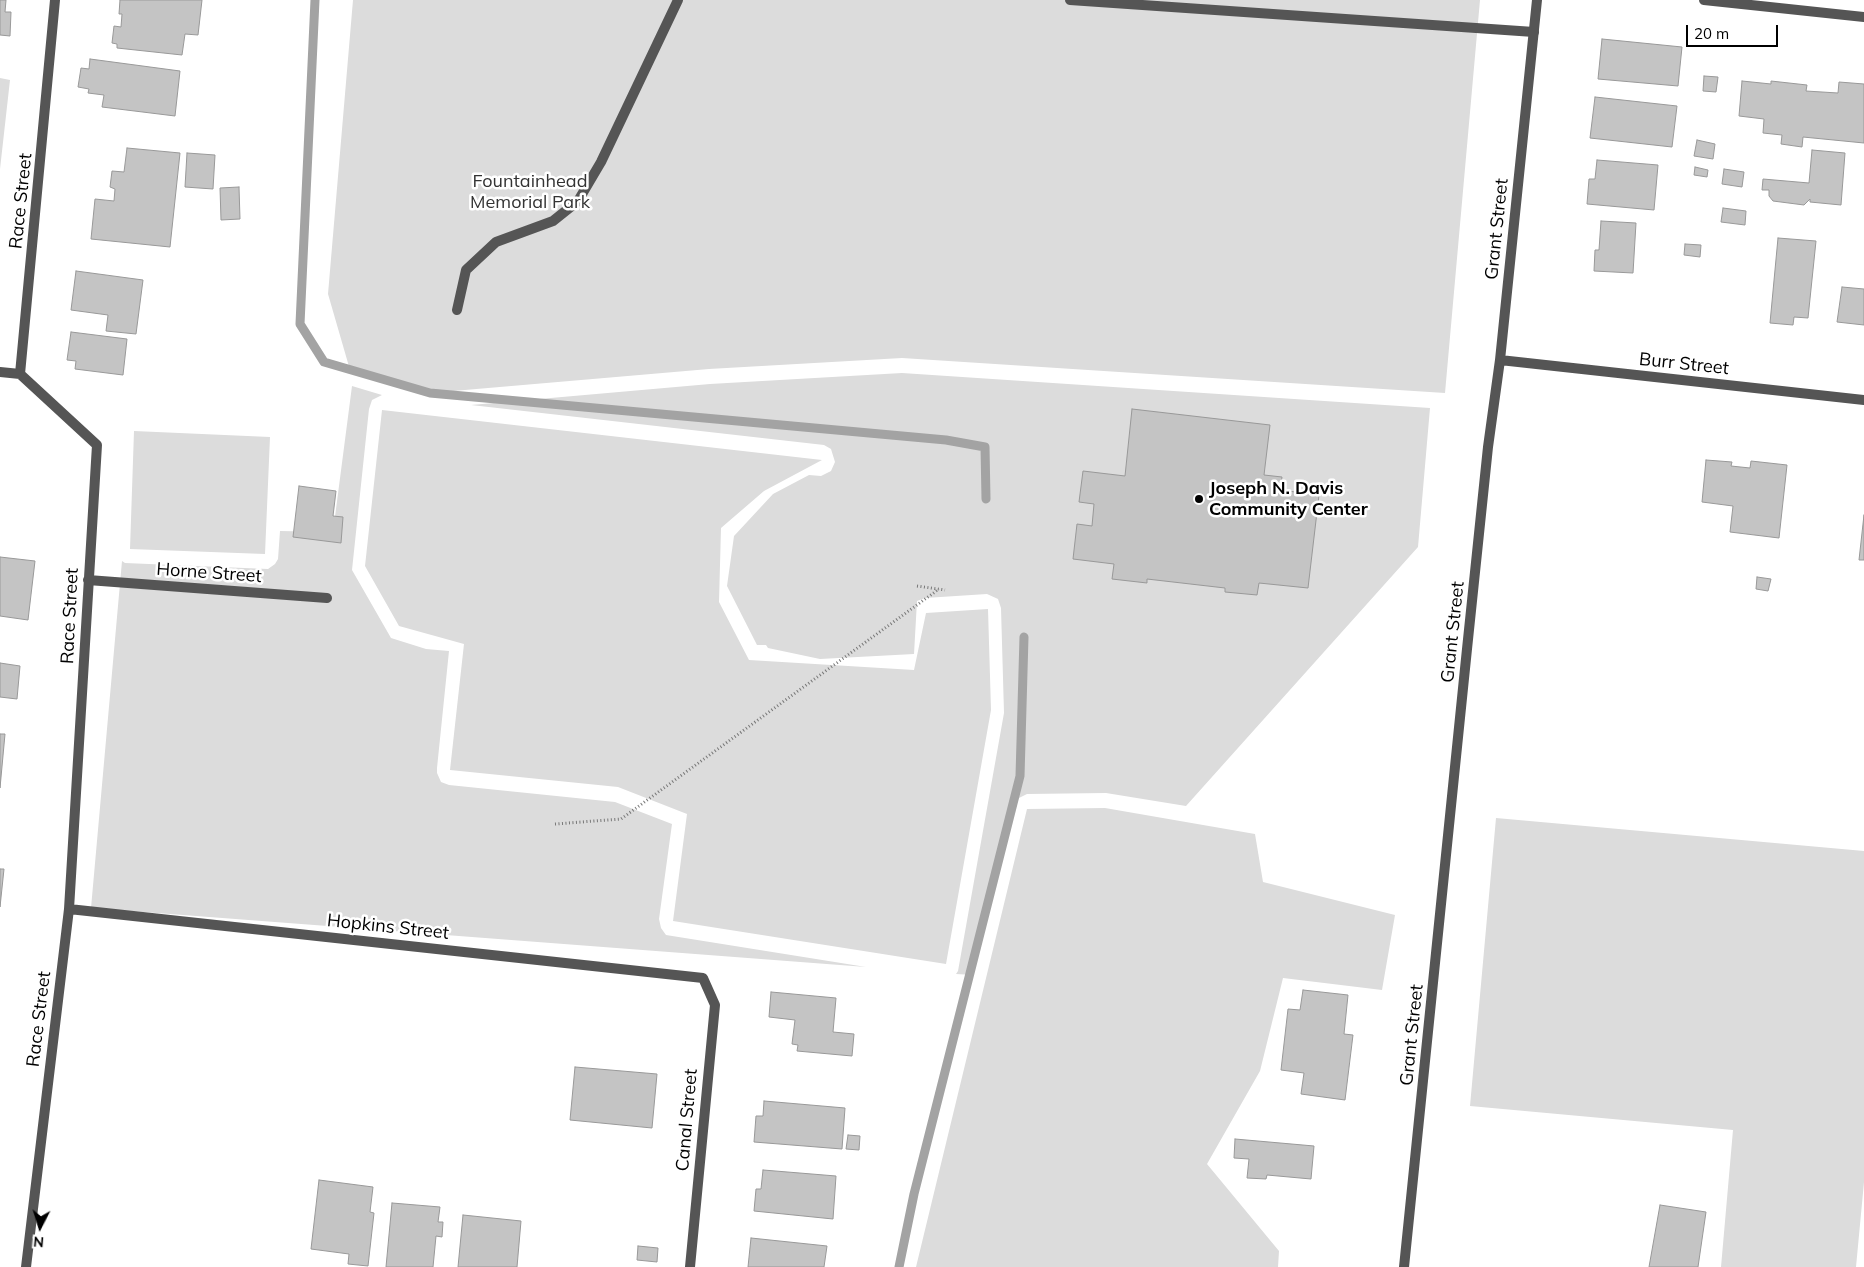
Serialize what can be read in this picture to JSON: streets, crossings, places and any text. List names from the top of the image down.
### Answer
{
  "streets": {
    "street": [
      "Race Street",
      "Grant Street",
      "Burr Street",
      "Horne Street",
      "Hopkins Street",
      "Canal Street"
    ]
  },
  "crossings": [
    ["Race Street", "Horne Street"],
    ["Race Street", "Hopkins Street"],
    ["Grant Street", "Burr Street"],
    ["Hopkins Street", "Canal Street"]
  ],
  "parks": ["Fountainhead Memorial Park"],
  "places": ["Joseph N. Davis Community Center"],
  "scale_bar": "20 m",
  "north": "bottom"
}
